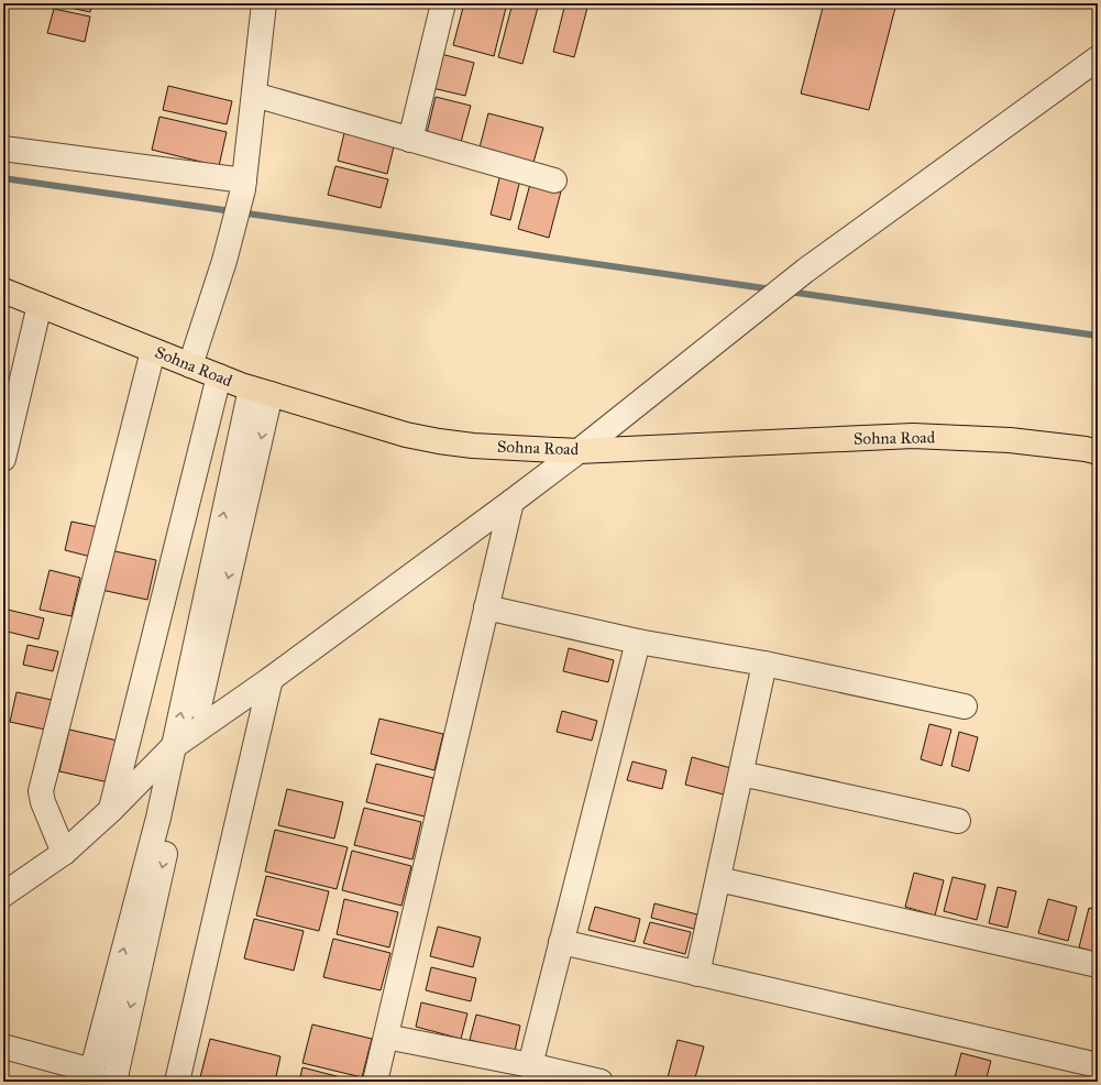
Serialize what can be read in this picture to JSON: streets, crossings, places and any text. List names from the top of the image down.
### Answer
{
  "streets": {
    "main road": ["Sohna Road"]
  }
}
